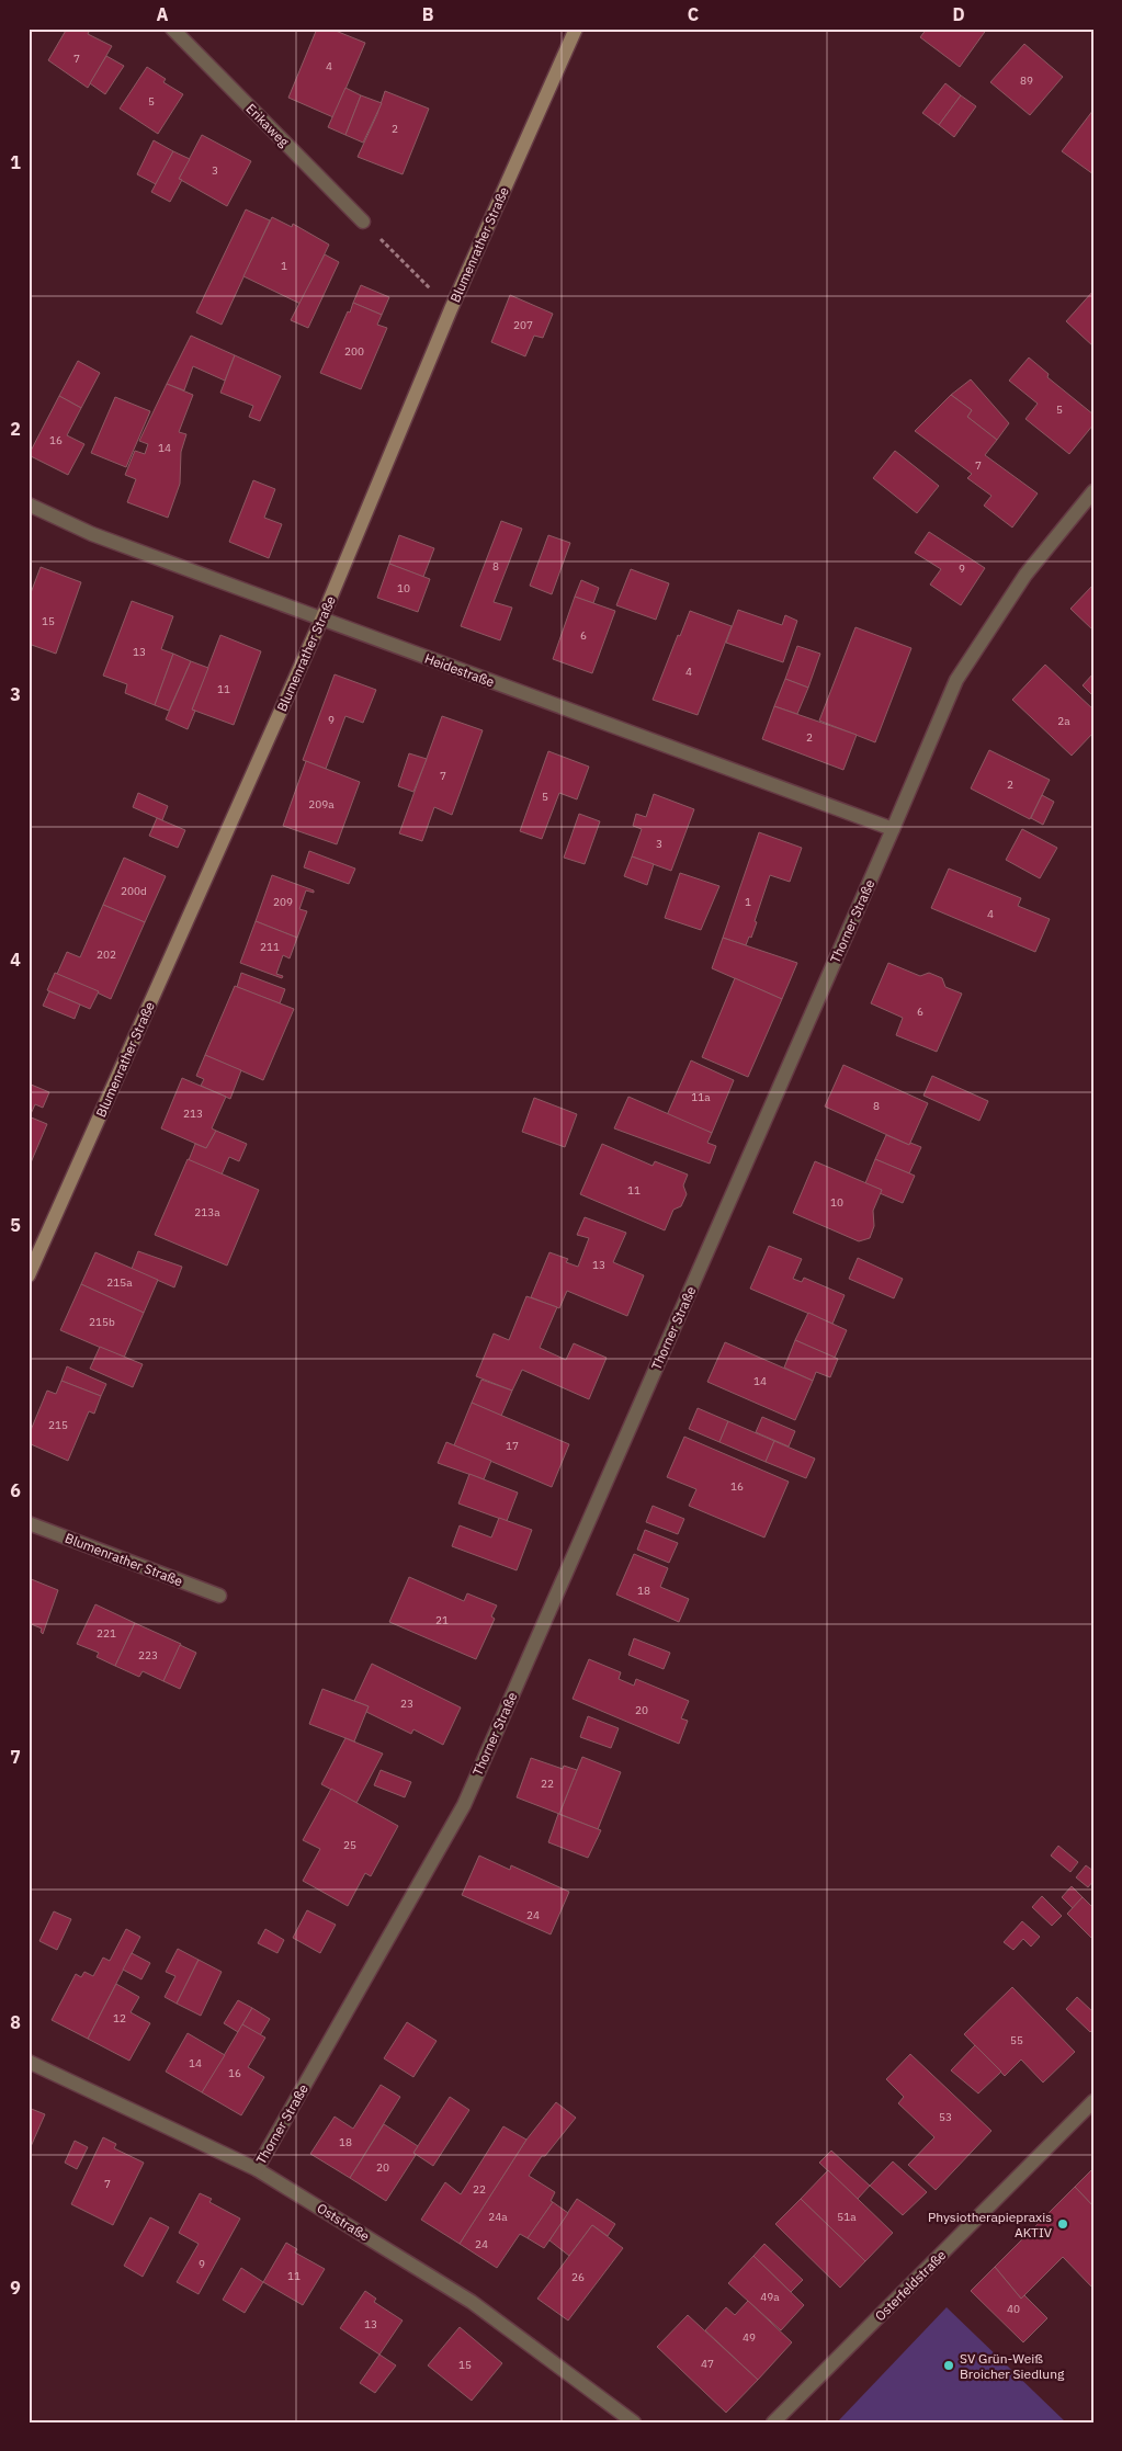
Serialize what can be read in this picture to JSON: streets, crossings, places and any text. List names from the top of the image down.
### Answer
{
  "streets": {
    "street": [
      "Erikaweg",
      "Blumenrather Straße",
      "Heidestraße",
      "Thorner Straße",
      "Oststraße",
      "Osterfeldstraße"
    ]
  },
  "crossings": [
    ["Blumenrather Straße", "Heidestraße"],
    ["Heidestraße", "Thorner Straße"],
    ["Thorner Straße", "Oststraße"]
  ],
  "places": ["Physiotherapiepraxis AKTIV", "SV Grün-Weiß Broicher Siedlung"],
  "house_numbers": [
    "7",
    "4",
    "89",
    "5",
    "2",
    "3",
    "1",
    "207",
    "200",
    "5",
    "16",
    "14",
    "7",
    "8",
    "9",
    "10",
    "15",
    "6",
    "13",
    "4",
    "11",
    "9",
    "2a",
    "2",
    "7",
    "2",
    "5",
    "209a",
    "3",
    "200d",
    "209",
    "1",
    "4",
    "211",
    "202",
    "6",
    "11a",
    "8",
    "213",
    "11",
    "10",
    "213a",
    "13",
    "215a",
    "215b",
    "14",
    "215",
    "17",
    "16",
    "18",
    "21",
    "221",
    "223",
    "23",
    "20",
    "22",
    "25",
    "24",
    "12",
    "55",
    "14",
    "16",
    "53",
    "18",
    "20",
    "7",
    "22",
    "24a",
    "51a",
    "24",
    "9",
    "11",
    "26",
    "49a",
    "40",
    "13",
    "49",
    "47",
    "15"
  ],
  "grid": {
    "columns": [
      "A",
      "B",
      "C",
      "D"
    ],
    "rows": [
      "1",
      "2",
      "3",
      "4",
      "5",
      "6",
      "7",
      "8",
      "9"
    ]
  }
}
